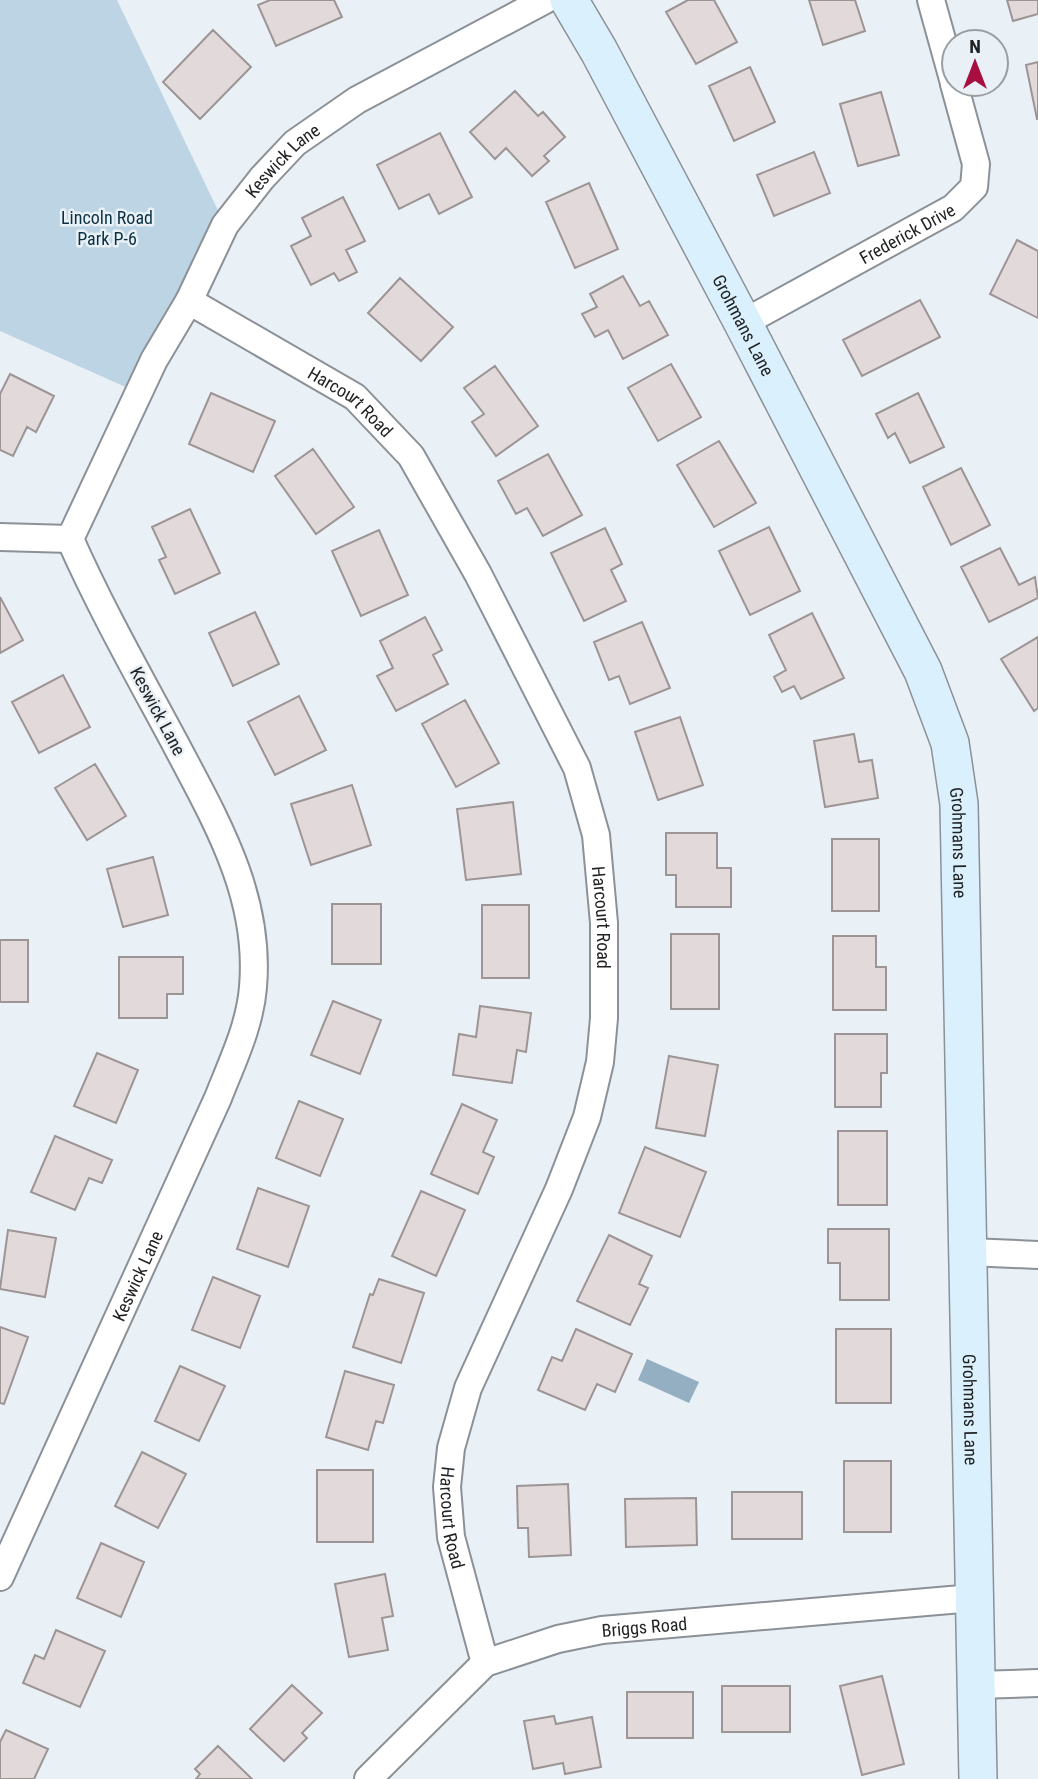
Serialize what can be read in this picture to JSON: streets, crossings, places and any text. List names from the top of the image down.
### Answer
{
  "streets": {
    "street": [
      "Keswick Lane",
      "Frederick Drive",
      "Grohmans Lane",
      "Harcourt Road",
      "Briggs Road"
    ]
  },
  "crossings": [
    ["Keswick Lane", "Harcourt Road"],
    ["Frederick Drive", "Grohmans Lane"],
    ["Grohmans Lane", "Briggs Road"],
    ["Harcourt Road", "Briggs Road"]
  ],
  "parks": ["Lincoln Road Park P-6"],
  "north": "top"
}
